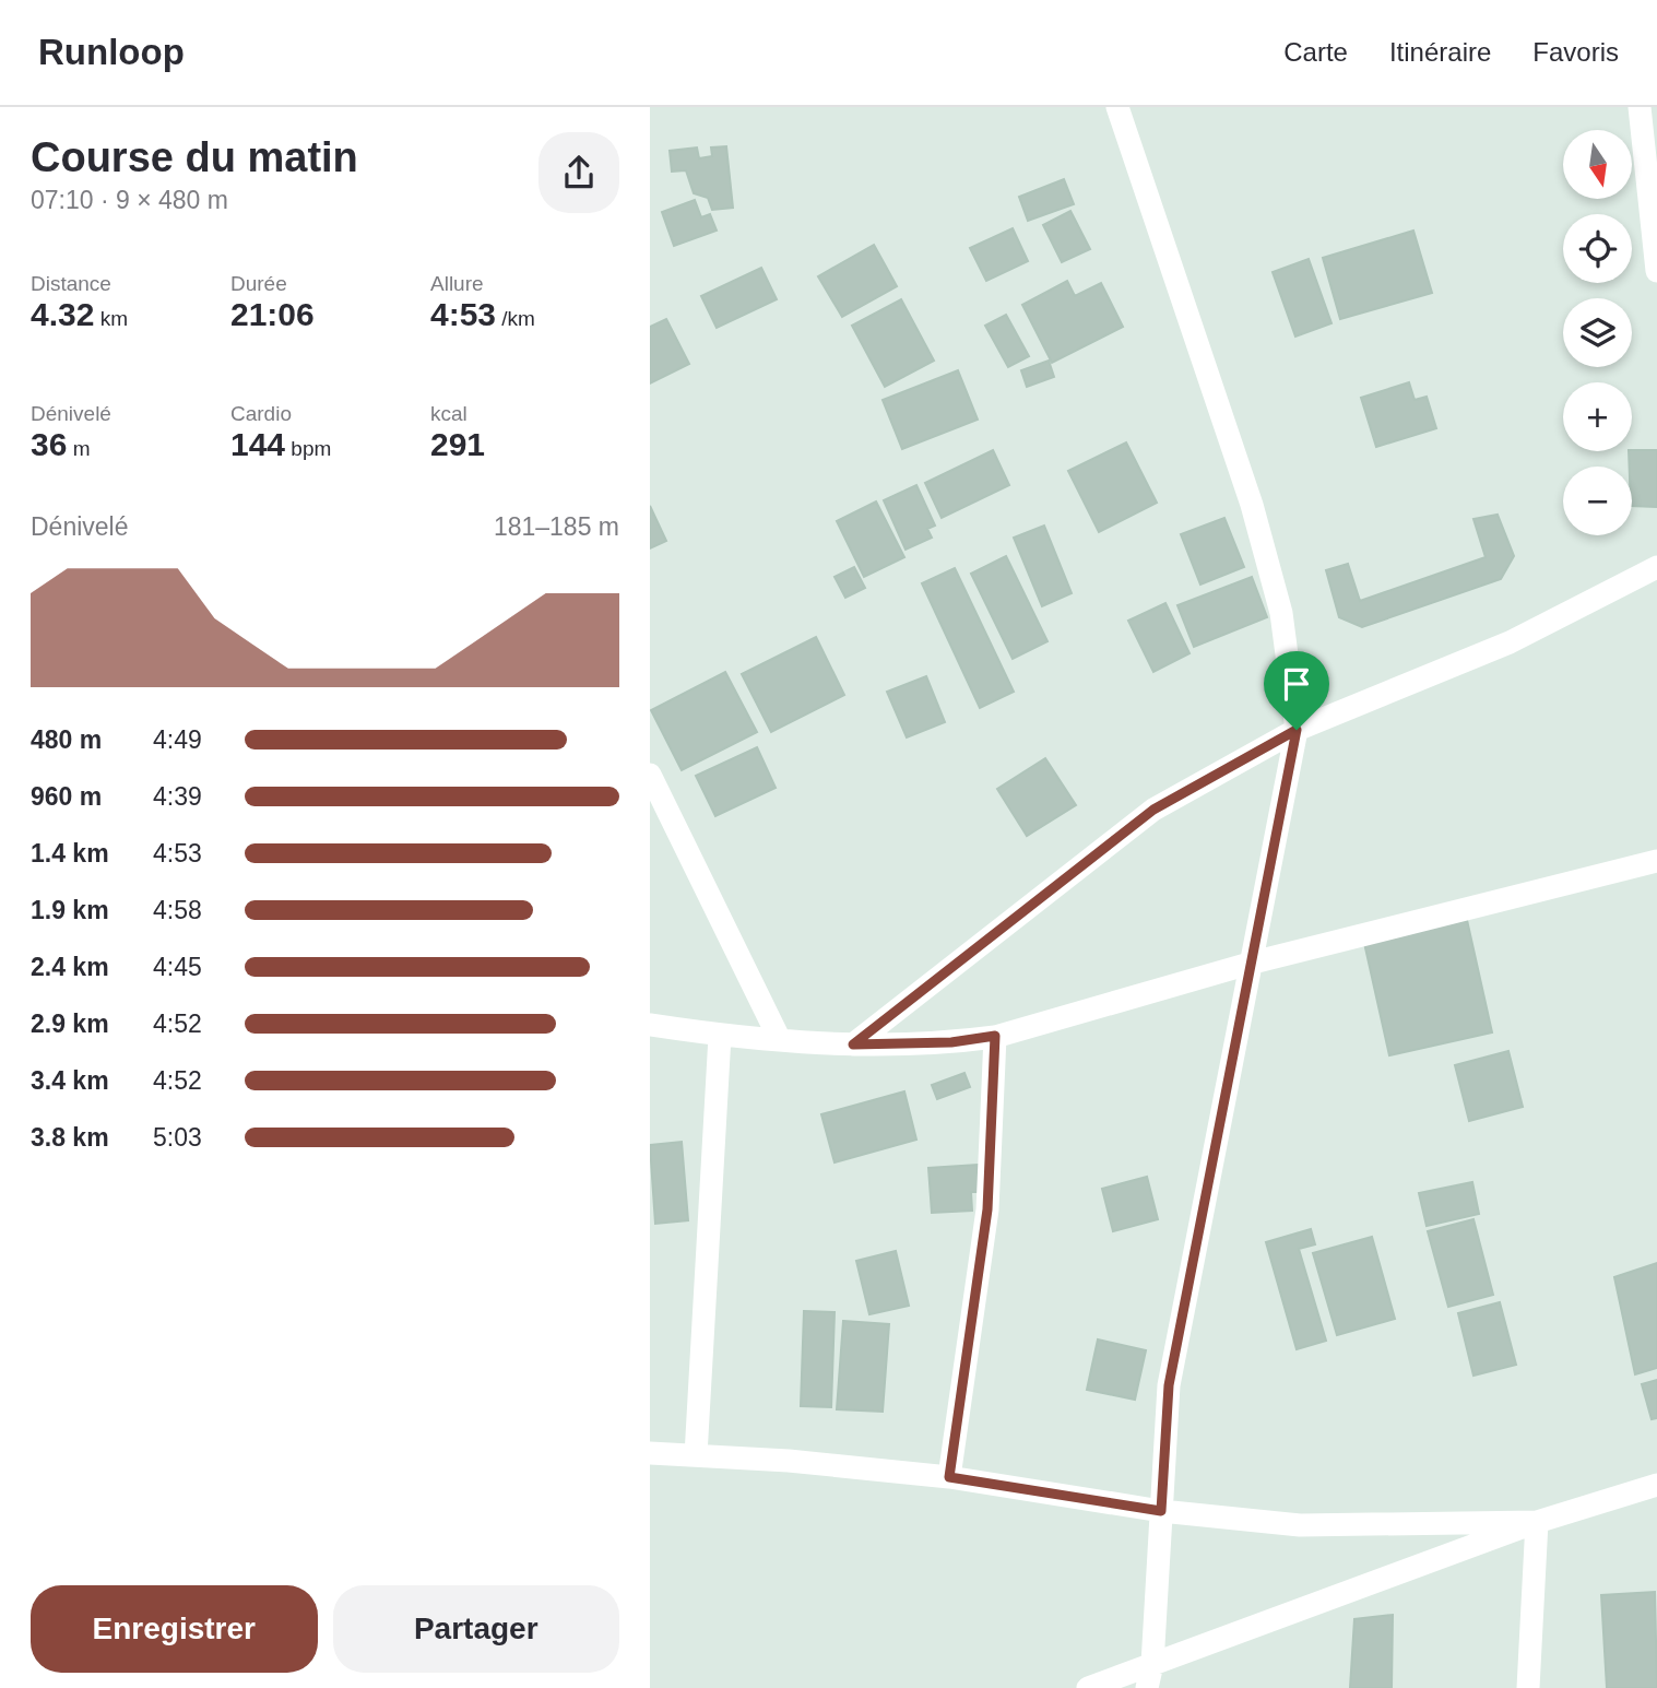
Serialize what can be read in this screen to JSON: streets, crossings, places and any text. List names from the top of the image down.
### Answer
{
  "north": "bottom",
  "page": {
    "header": "Runloop",
    "nav": ["Carte", "Itinéraire", "Favoris"],
    "heading": ["Course du matin", "07:10 · 9 × 480 m"],
    "map_buttons": ["+", "−"],
    "stats": [
      ["Distance", "4.32 km"],
      ["Durée", "21:06"],
      ["Allure", "4:53 /km"],
      ["Dénivelé", "36 m"],
      ["Cardio", "144 bpm"],
      ["kcal", "291"]
    ],
    "chart": ["Dénivelé", "181–185 m"],
    "list": [
      {
        "name": "480 m",
        "note": "4:49"
      },
      {
        "name": "960 m",
        "note": "4:39"
      },
      {
        "name": "1.4 km",
        "note": "4:53"
      },
      {
        "name": "1.9 km",
        "note": "4:58"
      },
      {
        "name": "2.4 km",
        "note": "4:45"
      },
      {
        "name": "2.9 km",
        "note": "4:52"
      },
      {
        "name": "3.4 km",
        "note": "4:52"
      },
      {
        "name": "3.8 km",
        "note": "5:03"
      }
    ],
    "buttons": ["Enregistrer", "Partager"]
  }
}
